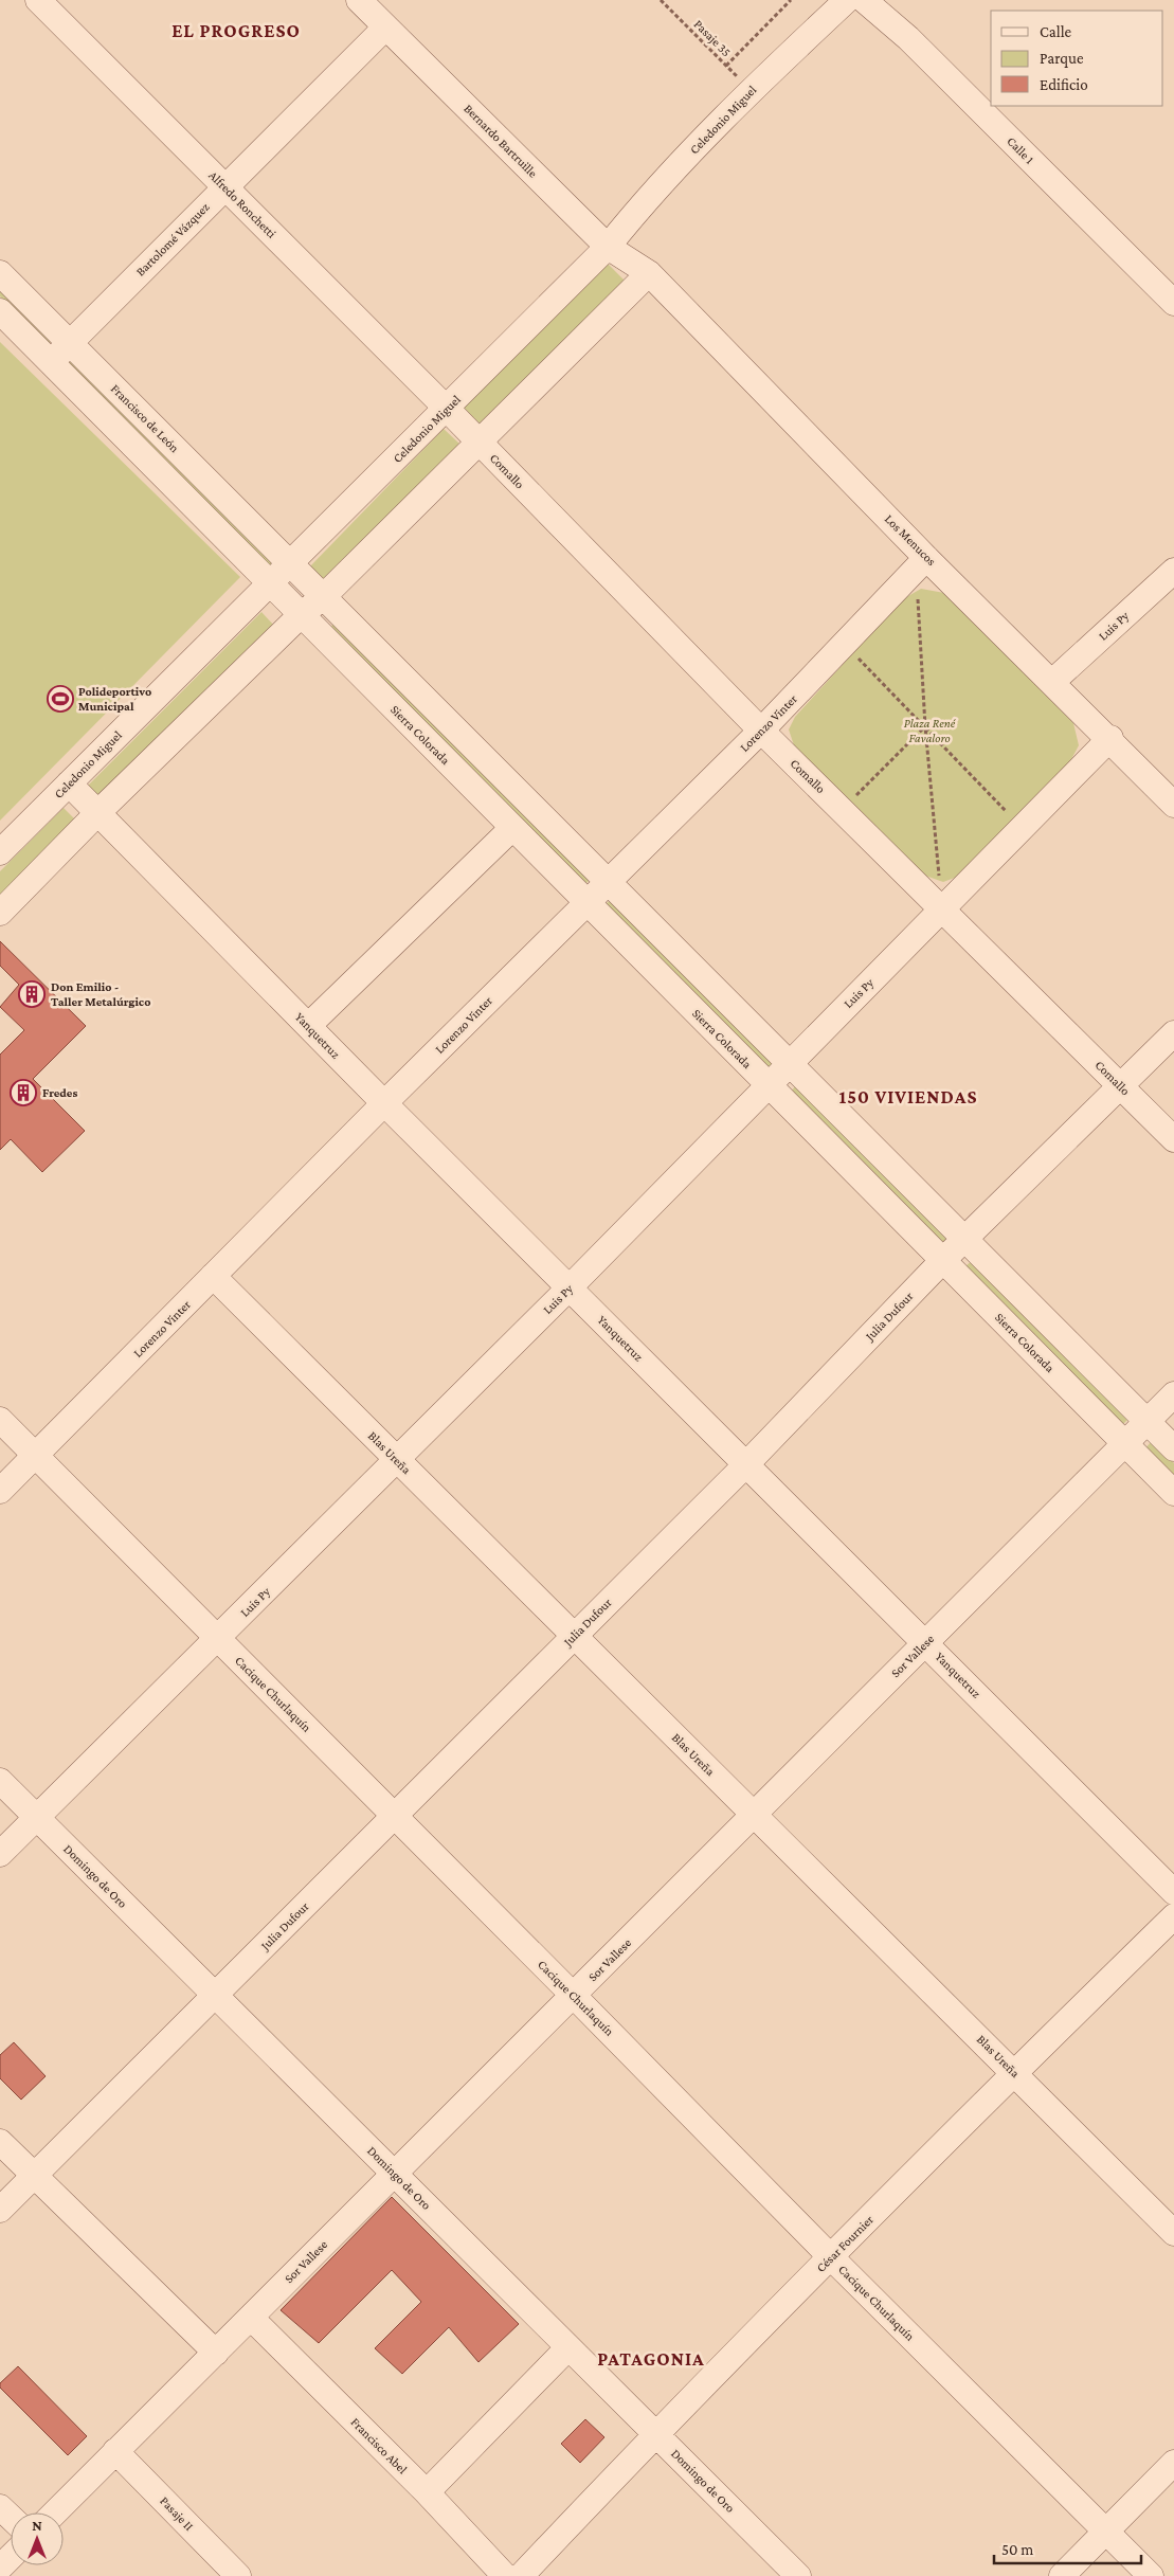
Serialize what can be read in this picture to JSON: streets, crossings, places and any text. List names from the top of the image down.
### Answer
{
  "streets": {
    "street": [
      "Celedonio Miguel",
      "Bernardo Bartruille",
      "Calle 1",
      "Alfredo Ronchetti",
      "Bartolomé Vázquez",
      "Francisco de León",
      "Comallo",
      "Los Menucos",
      "Luis Py",
      "Lorenzo Vinter",
      "Sierra Colorada",
      "Yanquetruz",
      "Julia Dufour",
      "Blas Ureña",
      "Sor Vallese",
      "Cacique Churlaquín",
      "Domingo de Oro",
      "César Fournier",
      "Francisco Abel",
      "Pasaje II"
    ],
    "path": ["Pasaje 35"]
  },
  "crossings": [
    ["Pasaje 35", "Celedonio Miguel"],
    ["Celedonio Miguel", "Bernardo Bartruille"],
    ["Celedonio Miguel", "Alfredo Ronchetti"],
    ["Celedonio Miguel", "Francisco de León"],
    ["Celedonio Miguel", "Comallo"],
    ["Celedonio Miguel", "Sierra Colorada"],
    ["Celedonio Miguel", "Yanquetruz"],
    ["Bernardo Bartruille", "Bartolomé Vázquez"],
    ["Bernardo Bartruille", "Los Menucos"],
    ["Alfredo Ronchetti", "Bartolomé Vázquez"],
    ["Alfredo Ronchetti", "Comallo"],
    ["Bartolomé Vázquez", "Francisco de León"],
    ["Francisco de León", "Sierra Colorada"],
    ["Comallo", "Luis Py"],
    ["Comallo", "Lorenzo Vinter"],
    ["Comallo", "Julia Dufour"],
    ["Los Menucos", "Luis Py"],
    ["Los Menucos", "Lorenzo Vinter"],
    ["Luis Py", "Sierra Colorada"],
    ["Luis Py", "Yanquetruz"],
    ["Luis Py", "Blas Ureña"],
    ["Luis Py", "Cacique Churlaquín"],
    ["Luis Py", "Domingo de Oro"],
    ["Lorenzo Vinter", "Sierra Colorada"],
    ["Lorenzo Vinter", "Yanquetruz"],
    ["Lorenzo Vinter", "Blas Ureña"],
    ["Lorenzo Vinter", "Cacique Churlaquín"],
    ["Sierra Colorada", "Julia Dufour"],
    ["Sierra Colorada", "Sor Vallese"],
    ["Yanquetruz", "Julia Dufour"],
    ["Yanquetruz", "Sor Vallese"],
    ["Julia Dufour", "Blas Ureña"],
    ["Julia Dufour", "Cacique Churlaquín"],
    ["Julia Dufour", "Domingo de Oro"],
    ["Blas Ureña", "Sor Vallese"],
    ["Blas Ureña", "César Fournier"],
    ["Sor Vallese", "Cacique Churlaquín"],
    ["Sor Vallese", "Domingo de Oro"],
    ["Sor Vallese", "Francisco Abel"],
    ["Sor Vallese", "Pasaje II"],
    ["Cacique Churlaquín", "César Fournier"],
    ["Domingo de Oro", "César Fournier"]
  ],
  "districts": ["EL PROGRESO", "150 VIVIENDAS", "PATAGONIA"],
  "parks": ["Plaza René Favaloro"],
  "places": {
    "sports": ["Polideportivo Municipal"],
    "building": ["Don Emilio - Taller Metalúrgico", "Fredes"]
  },
  "legend": ["Calle", "Parque", "Edificio"],
  "scale_bar": "50 m",
  "north": "top"
}
